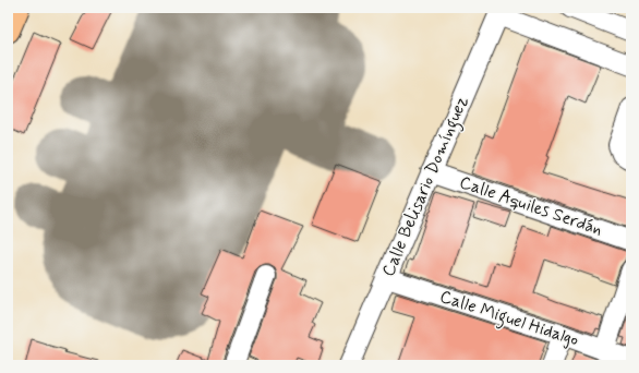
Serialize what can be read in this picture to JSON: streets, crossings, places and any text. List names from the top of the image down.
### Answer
{
  "streets": {
    "street": ["Calle Belisario Domínguez", "Calle Aquiles Serdán", "Calle Miguel Hidalgo"]
  },
  "crossings": [
    ["Calle Belisario Domínguez", "Calle Aquiles Serdán"],
    ["Calle Belisario Domínguez", "Calle Miguel Hidalgo"]
  ]
}
